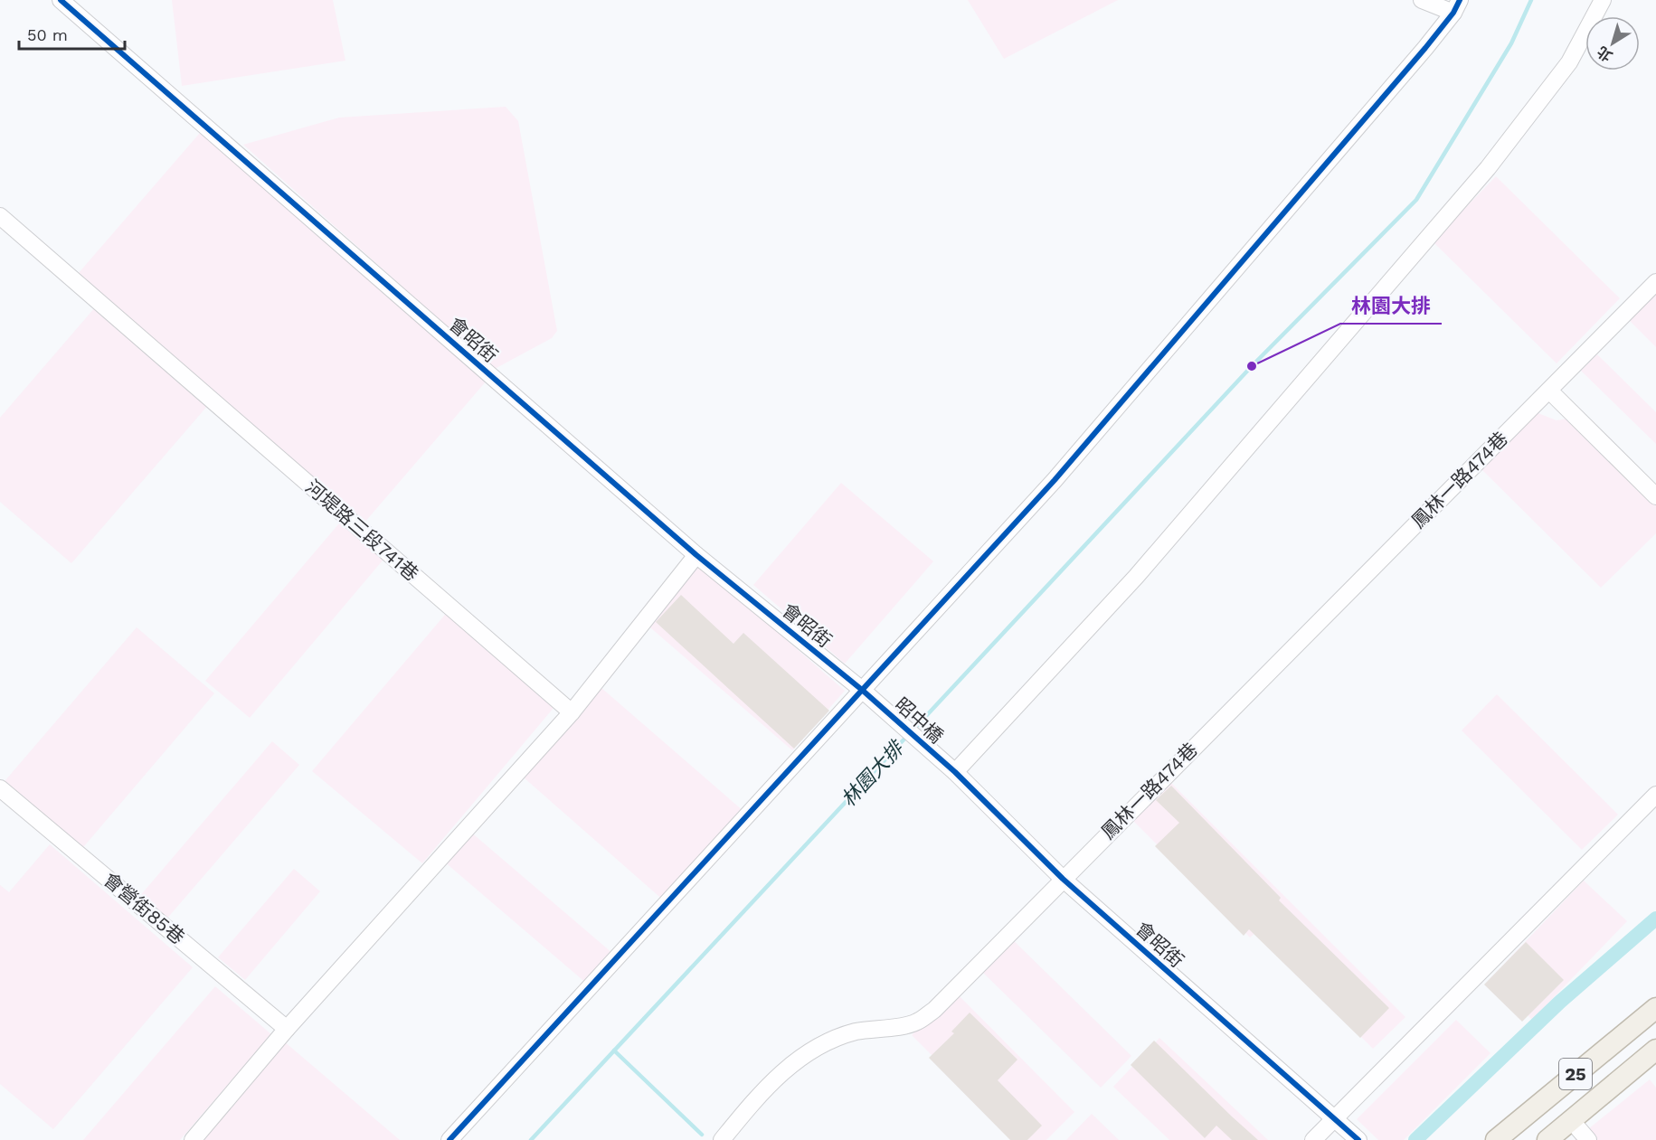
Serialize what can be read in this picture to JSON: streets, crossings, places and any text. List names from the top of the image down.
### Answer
{
  "streets": {
    "main road": ["25"],
    "street": [
      "會昭街",
      "鳳林一路474巷",
      "河堤路三段741巷",
      "昭中橋",
      "會營街85巷"
    ]
  },
  "crossings": [
    ["會昭街", "鳳林一路474巷"],
    ["會昭街", "昭中橋"]
  ],
  "water": ["林園大排"],
  "places": ["林園大排"],
  "scale_bar": "50 m",
  "north": "bottom left"
}
